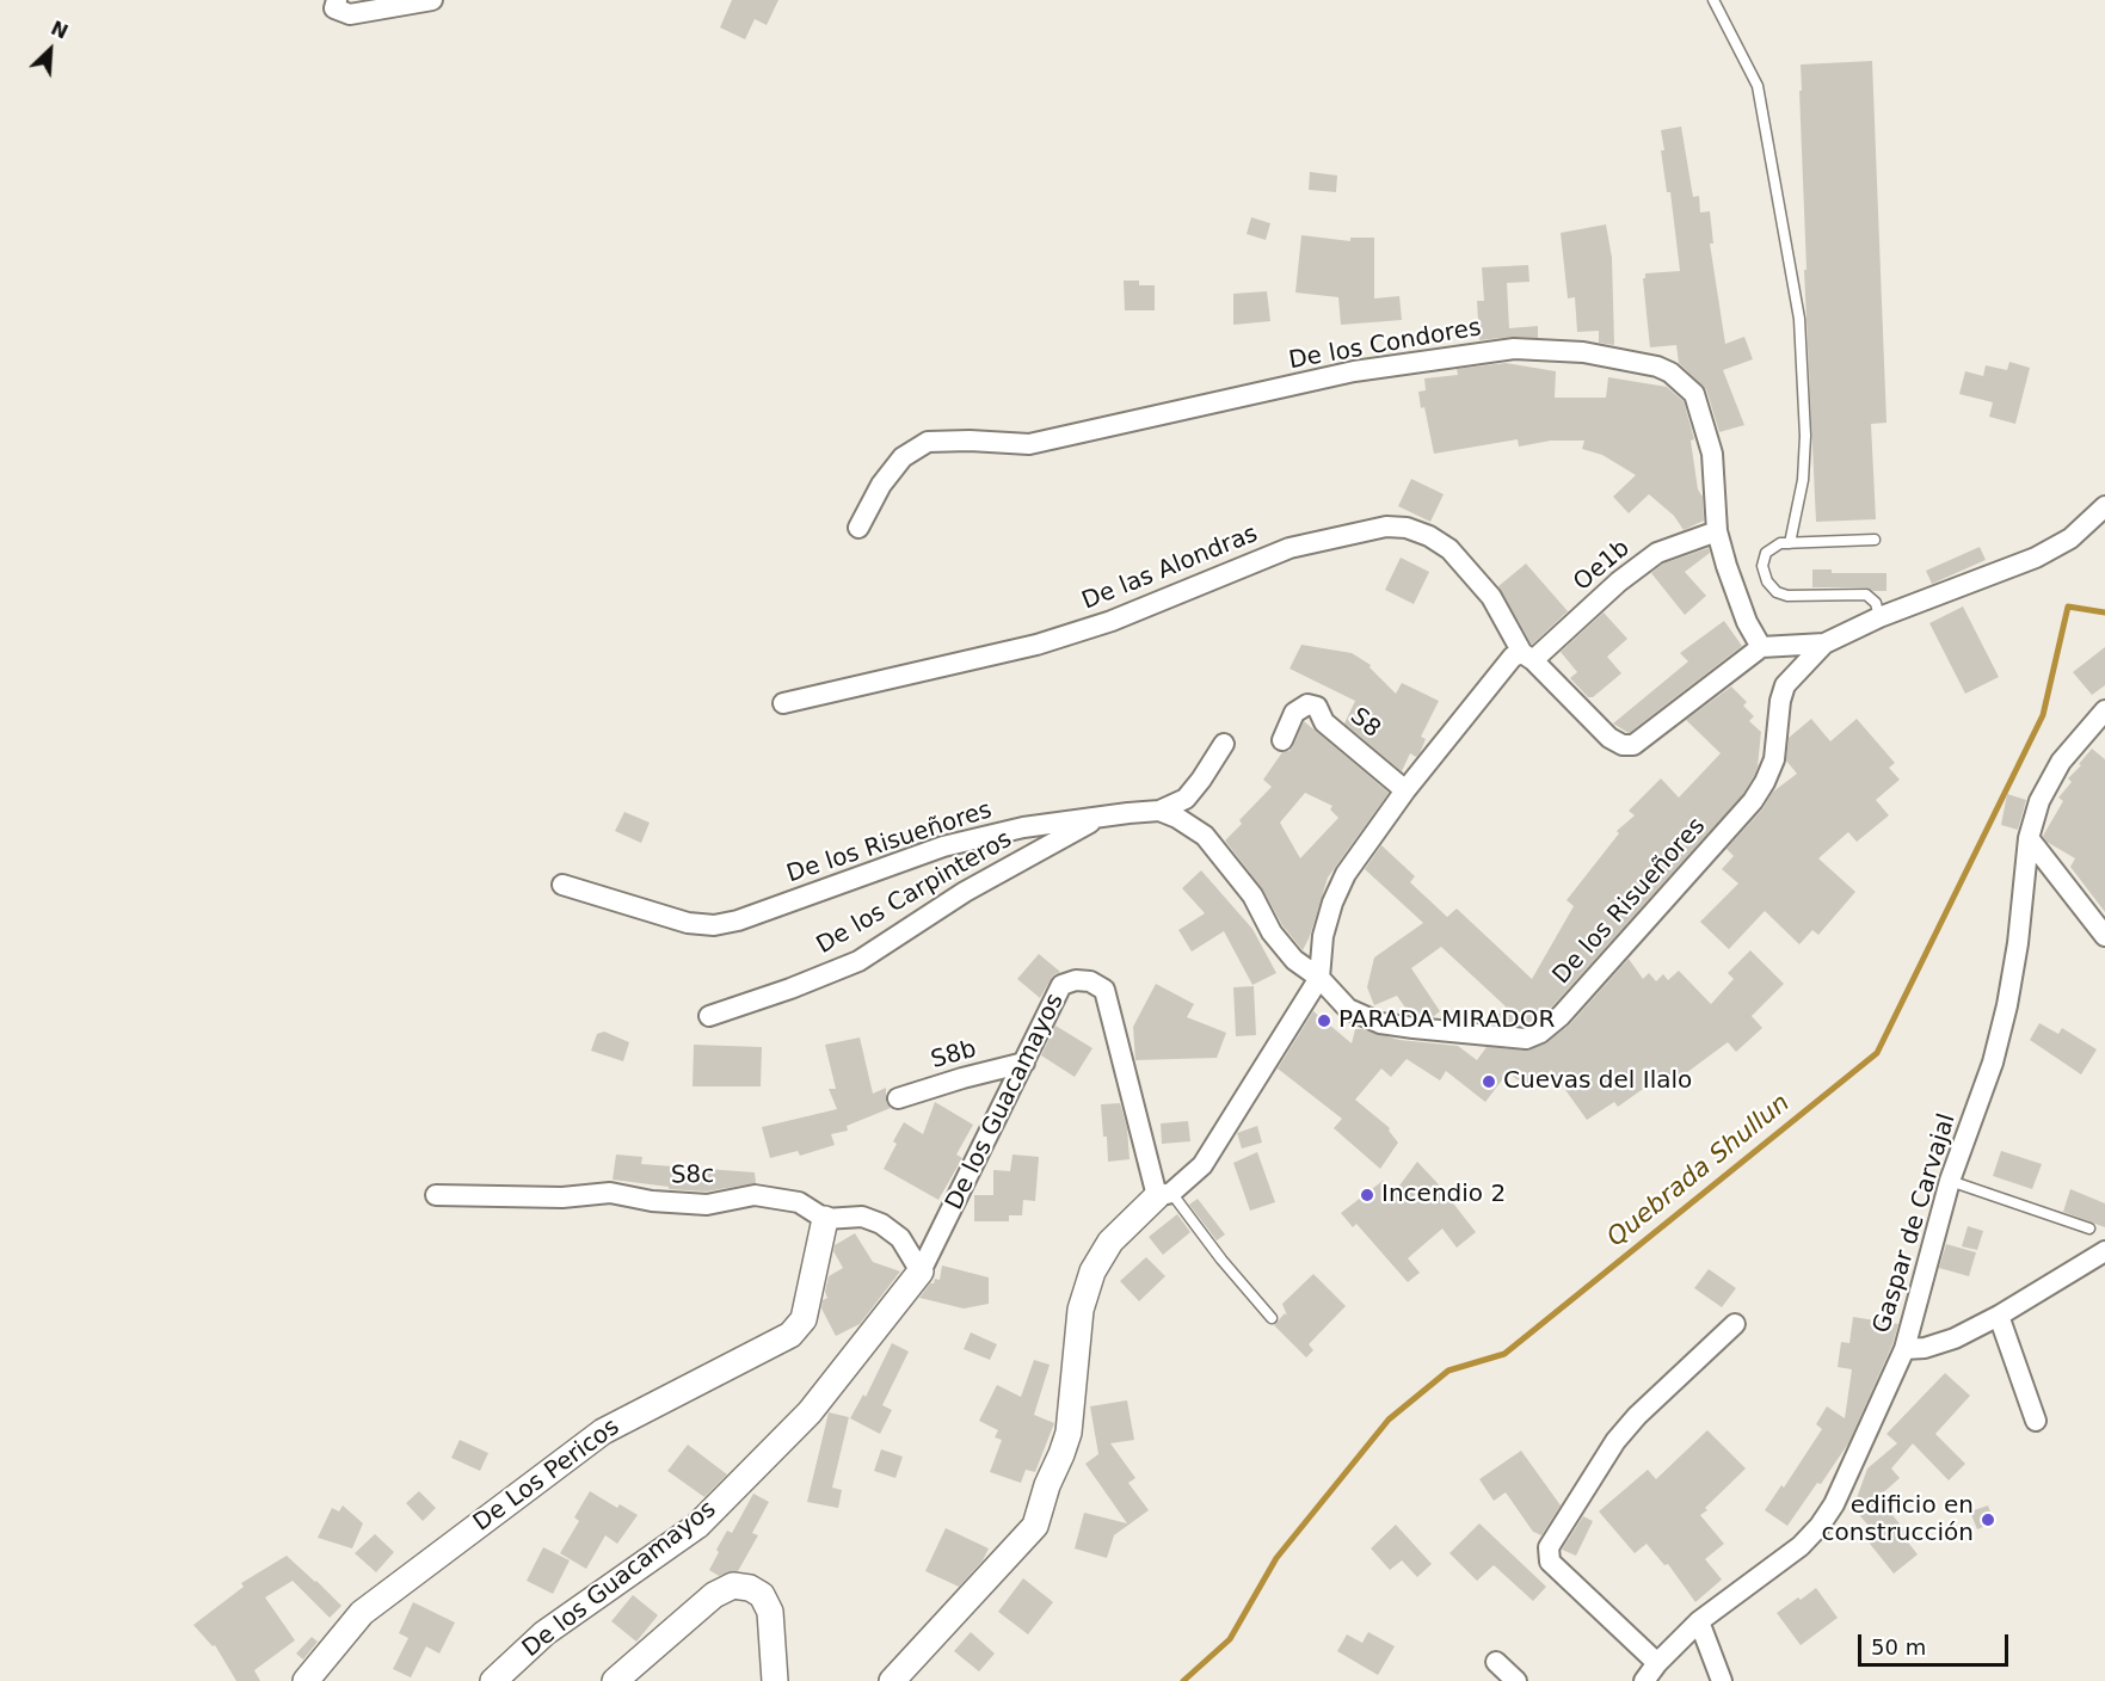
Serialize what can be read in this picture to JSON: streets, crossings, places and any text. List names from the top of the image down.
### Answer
{
  "streets": {
    "street": [
      "De los Condores",
      "Oe1b",
      "De las Alondras",
      "S8",
      "De los Risueñores",
      "De los Carpinteros",
      "S8b",
      "De los Guacamayos",
      "S8c",
      "Gaspar de Carvajal",
      "De Los Pericos"
    ]
  },
  "crossings": [
    ["De los Condores", "Oe1b"],
    ["Oe1b", "De las Alondras"],
    ["De los Risueñores", "De los Carpinteros"],
    ["S8b", "De los Guacamayos"],
    ["S8c", "De Los Pericos"]
  ],
  "water": ["Quebrada Shullun"],
  "places": [
    "PARADA MIRADOR",
    "Cuevas del Ilalo",
    "Incendio 2",
    "edificio en construcción"
  ],
  "scale_bar": "50 m",
  "north": "top right"
}
